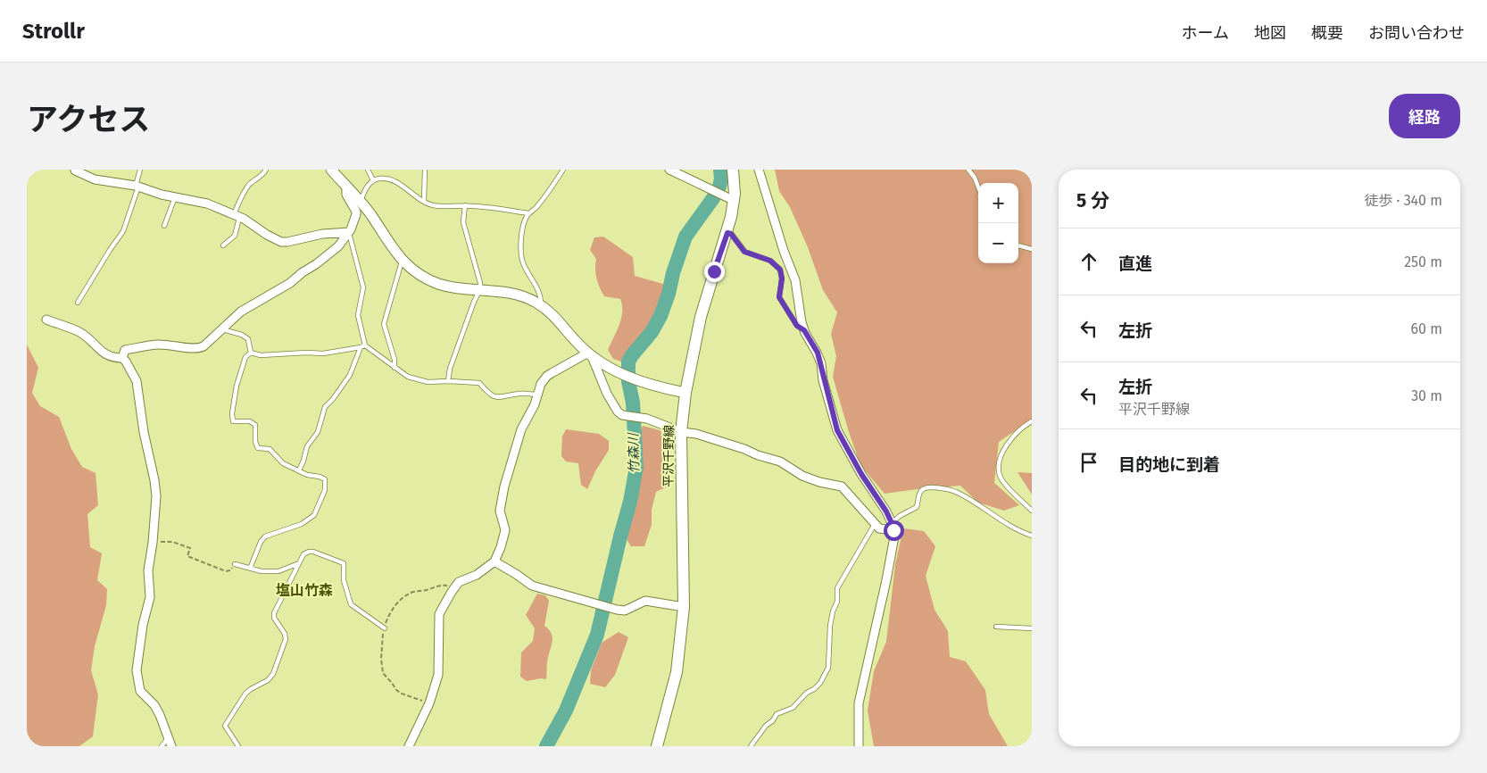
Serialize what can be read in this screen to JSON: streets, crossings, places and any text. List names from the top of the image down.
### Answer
{
  "streets": {
    "main road": ["平沢千野線"]
  },
  "districts": ["塩山竹森"],
  "water": ["竹森川"],
  "page": {
    "header": "Strollr",
    "nav": [
      "ホーム",
      "地図",
      "概要",
      "お問い合わせ"
    ],
    "title": "アクセス",
    "buttons": "経路",
    "heading": ["5 分", "徒歩 · 340 m"],
    "map_buttons": ["+", "−"],
    "list": [
      ["直進", "250 m"],
      ["左折", "60 m"],
      ["左折", "平沢千野線", "30 m"],
      "目的地に到着"
    ]
  }
}
